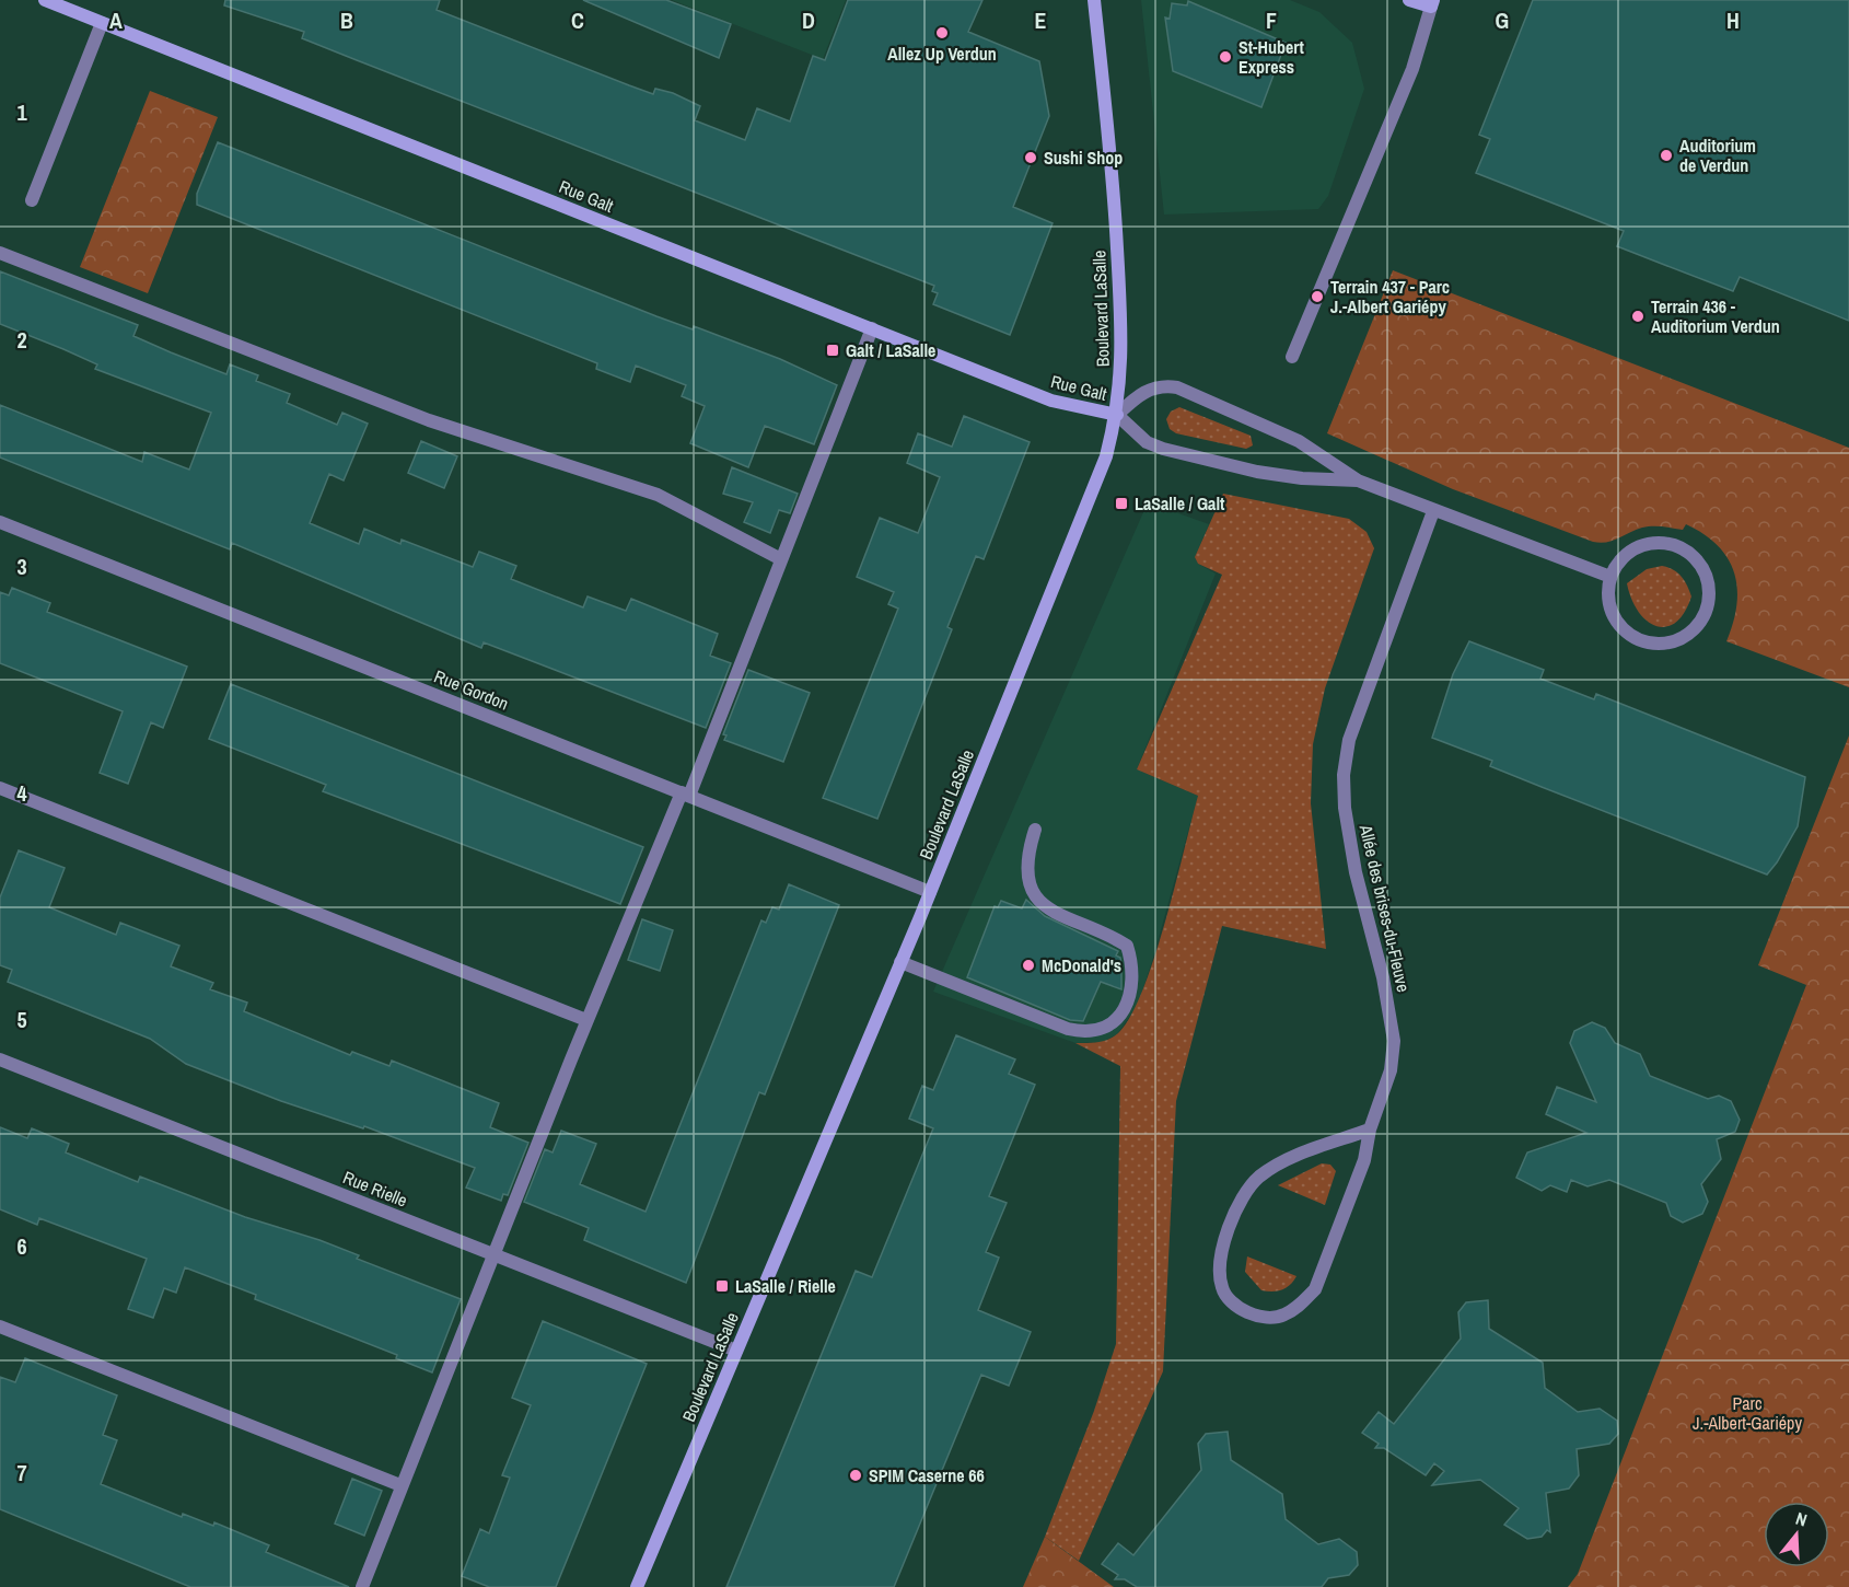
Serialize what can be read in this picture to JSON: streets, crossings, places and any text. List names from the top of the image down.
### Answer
{
  "streets": {
    "main road": ["Rue Galt", "Boulevard LaSalle"],
    "street": ["Rue Gordon", "Allée des brises-du-Fleuve", "Rue Rielle"]
  },
  "crossings": [
    ["Rue Galt", "Boulevard LaSalle"],
    ["Rue Galt", "Allée des brises-du-Fleuve"],
    ["Boulevard LaSalle", "Rue Gordon"],
    ["Boulevard LaSalle", "Rue Rielle"]
  ],
  "parks": ["Parc J.-Albert-Gariépy"],
  "places": {
    "other": [
      "Allez Up Verdun",
      "St-Hubert Express",
      "Auditorium de Verdun",
      "Sushi Shop",
      "Terrain 437 - Parc J.-Albert Gariépy",
      "Terrain 436 - Auditorium Verdun",
      "McDonald's",
      "SPIM Caserne 66"
    ],
    "transit": ["Galt / LaSalle", "LaSalle / Galt", "LaSalle / Rielle"]
  },
  "north": "top",
  "grid": {
    "columns": [
      "A",
      "B",
      "C",
      "D",
      "E",
      "F",
      "G",
      "H"
    ],
    "rows": [
      "1",
      "2",
      "3",
      "4",
      "5",
      "6",
      "7"
    ]
  }
}
